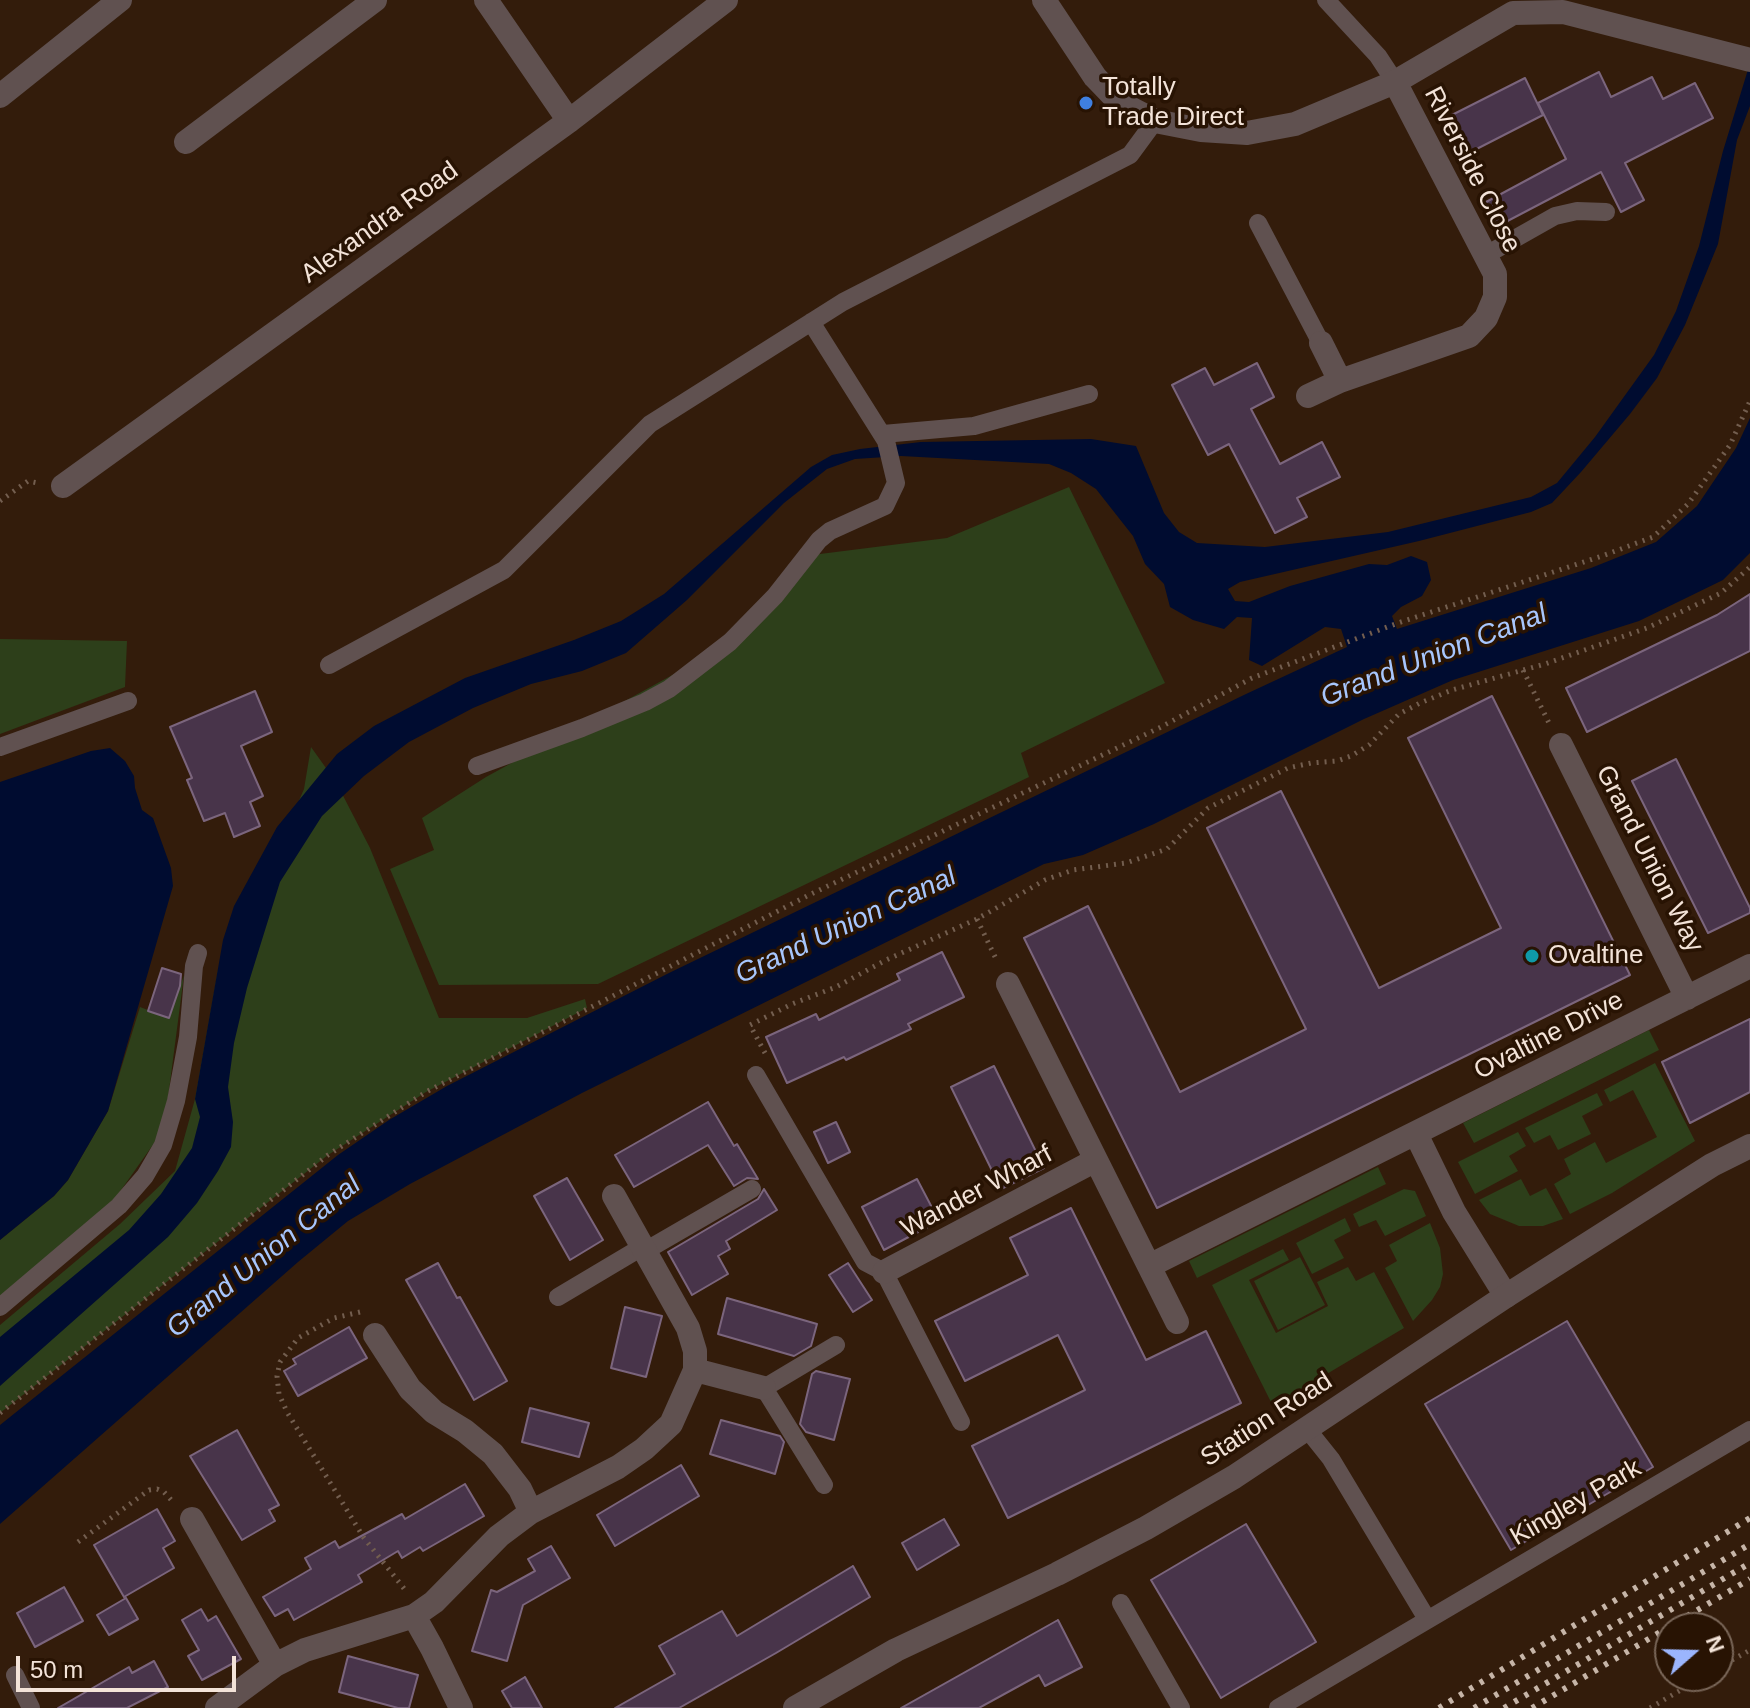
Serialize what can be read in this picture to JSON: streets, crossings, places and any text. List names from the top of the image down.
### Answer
{
  "streets": {
    "street": [
      "Riverside Close",
      "Alexandra Road",
      "Grand Union Way",
      "Ovaltine Drive",
      "Wander Wharf",
      "Station Road"
    ],
    "lane": ["Kingley Park"]
  },
  "crossings": [
    ["Grand Union Way", "Ovaltine Drive"]
  ],
  "water": ["Grand Union Canal"],
  "places": ["Totally Trade Direct", "Ovaltine"],
  "scale_bar": "50 m",
  "north": "right"
}
